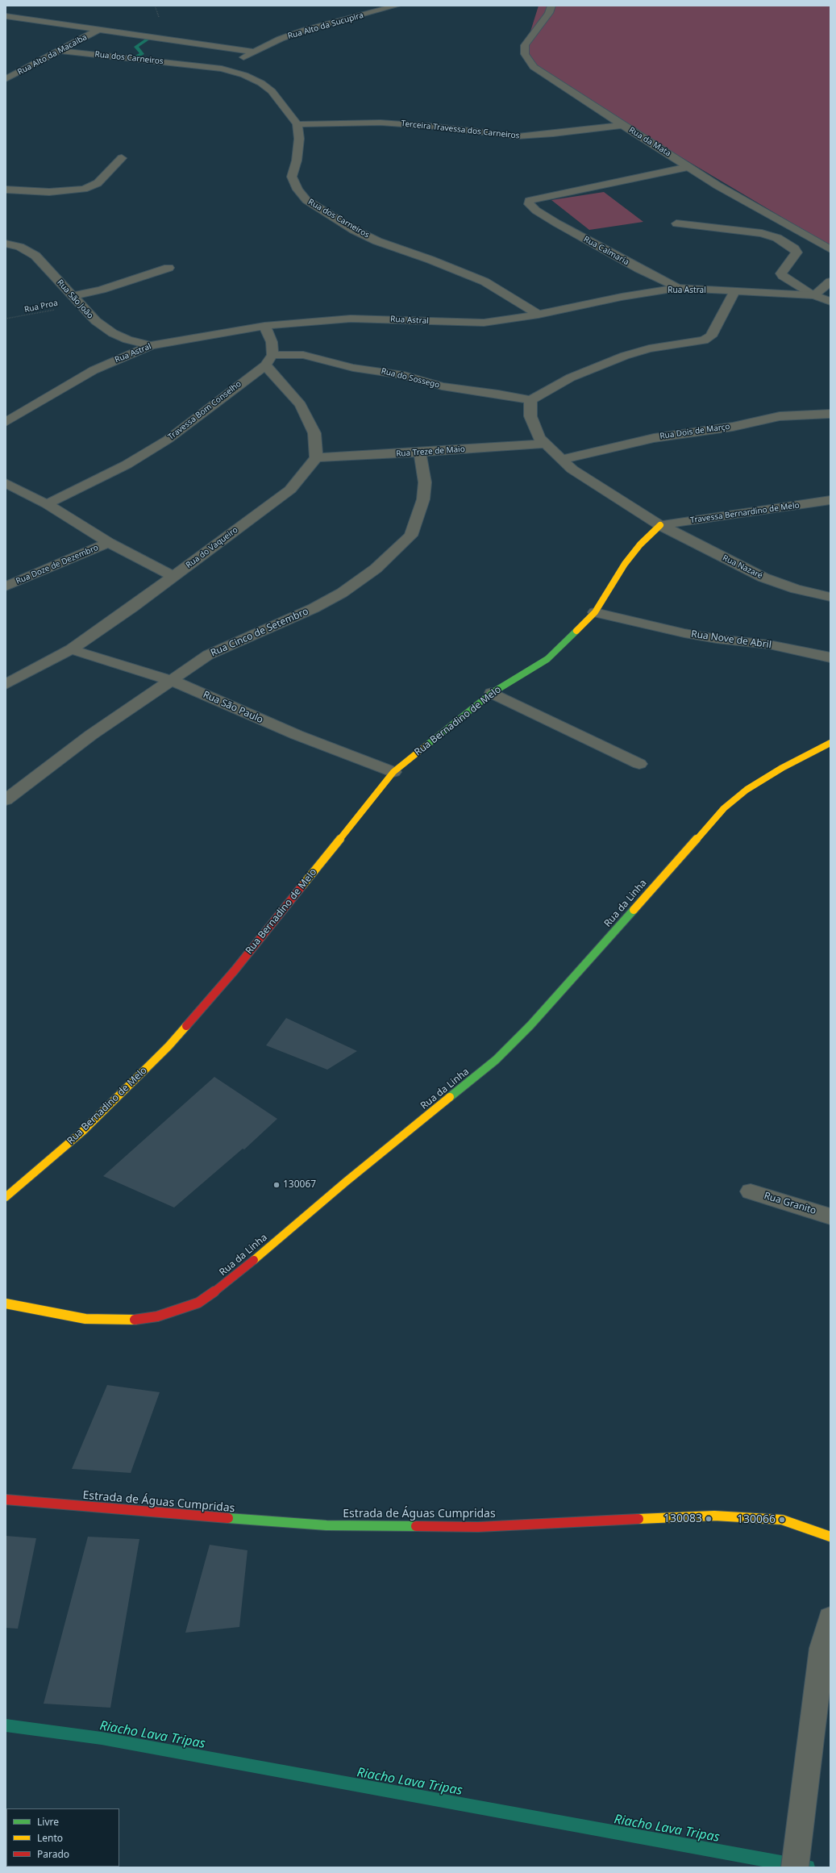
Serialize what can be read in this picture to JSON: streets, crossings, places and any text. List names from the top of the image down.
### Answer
{
  "streets": {
    "street": [
      "Rua Alto da Sucupira",
      "Rua Alto da Macaiba",
      "Rua dos Carneiros",
      "Terceira Travessa dos Carneiros",
      "Rua da Mata",
      "Rua Calmaria",
      "Rua Astral",
      "Rua São João",
      "Rua do Sossego",
      "Travessa Bom Conselho",
      "Rua Dois de Março",
      "Rua Treze de Maio",
      "Travessa Bernardino de Melo",
      "Rua do Vaqueiro",
      "Rua Doze de Dezembro",
      "Rua Nazaré",
      "Rua Cinco de Setembro",
      "Rua Nove de Abril",
      "Rua São Paulo",
      "Rua Bernadino de Melo",
      "Rua da Linha",
      "Rua Granito",
      "Estrada de Águas Cumpridas"
    ],
    "path": ["Rua Proa"]
  },
  "crossings": [
    ["Rua Alto da Sucupira", "Rua dos Carneiros"],
    ["Rua Alto da Macaiba", "Rua dos Carneiros"],
    ["Rua dos Carneiros", "Terceira Travessa dos Carneiros"],
    ["Rua dos Carneiros", "Rua Astral"],
    ["Terceira Travessa dos Carneiros", "Rua da Mata"],
    ["Rua da Mata", "Rua Calmaria"],
    ["Rua Calmaria", "Rua Astral"],
    ["Rua Astral", "Rua São João"],
    ["Rua São João", "Rua Proa"],
    ["Rua do Sossego", "Travessa Bom Conselho"],
    ["Rua Treze de Maio", "Rua do Vaqueiro"],
    ["Rua Treze de Maio", "Rua Cinco de Setembro"],
    ["Travessa Bernardino de Melo", "Rua Nazaré"],
    ["Travessa Bernardino de Melo", "Rua Bernadino de Melo"],
    ["Rua do Vaqueiro", "Rua São Paulo"],
    ["Rua Nazaré", "Rua Bernadino de Melo"],
    ["Rua Cinco de Setembro", "Rua São Paulo"],
    ["Rua Nove de Abril", "Rua Bernadino de Melo"],
    ["Rua São Paulo", "Rua Bernadino de Melo"]
  ],
  "water": ["Riacho Lava Tripas"],
  "places": ["130067", "130083", "130066"],
  "legend": ["Livre", "Lento", "Parado"]
}
